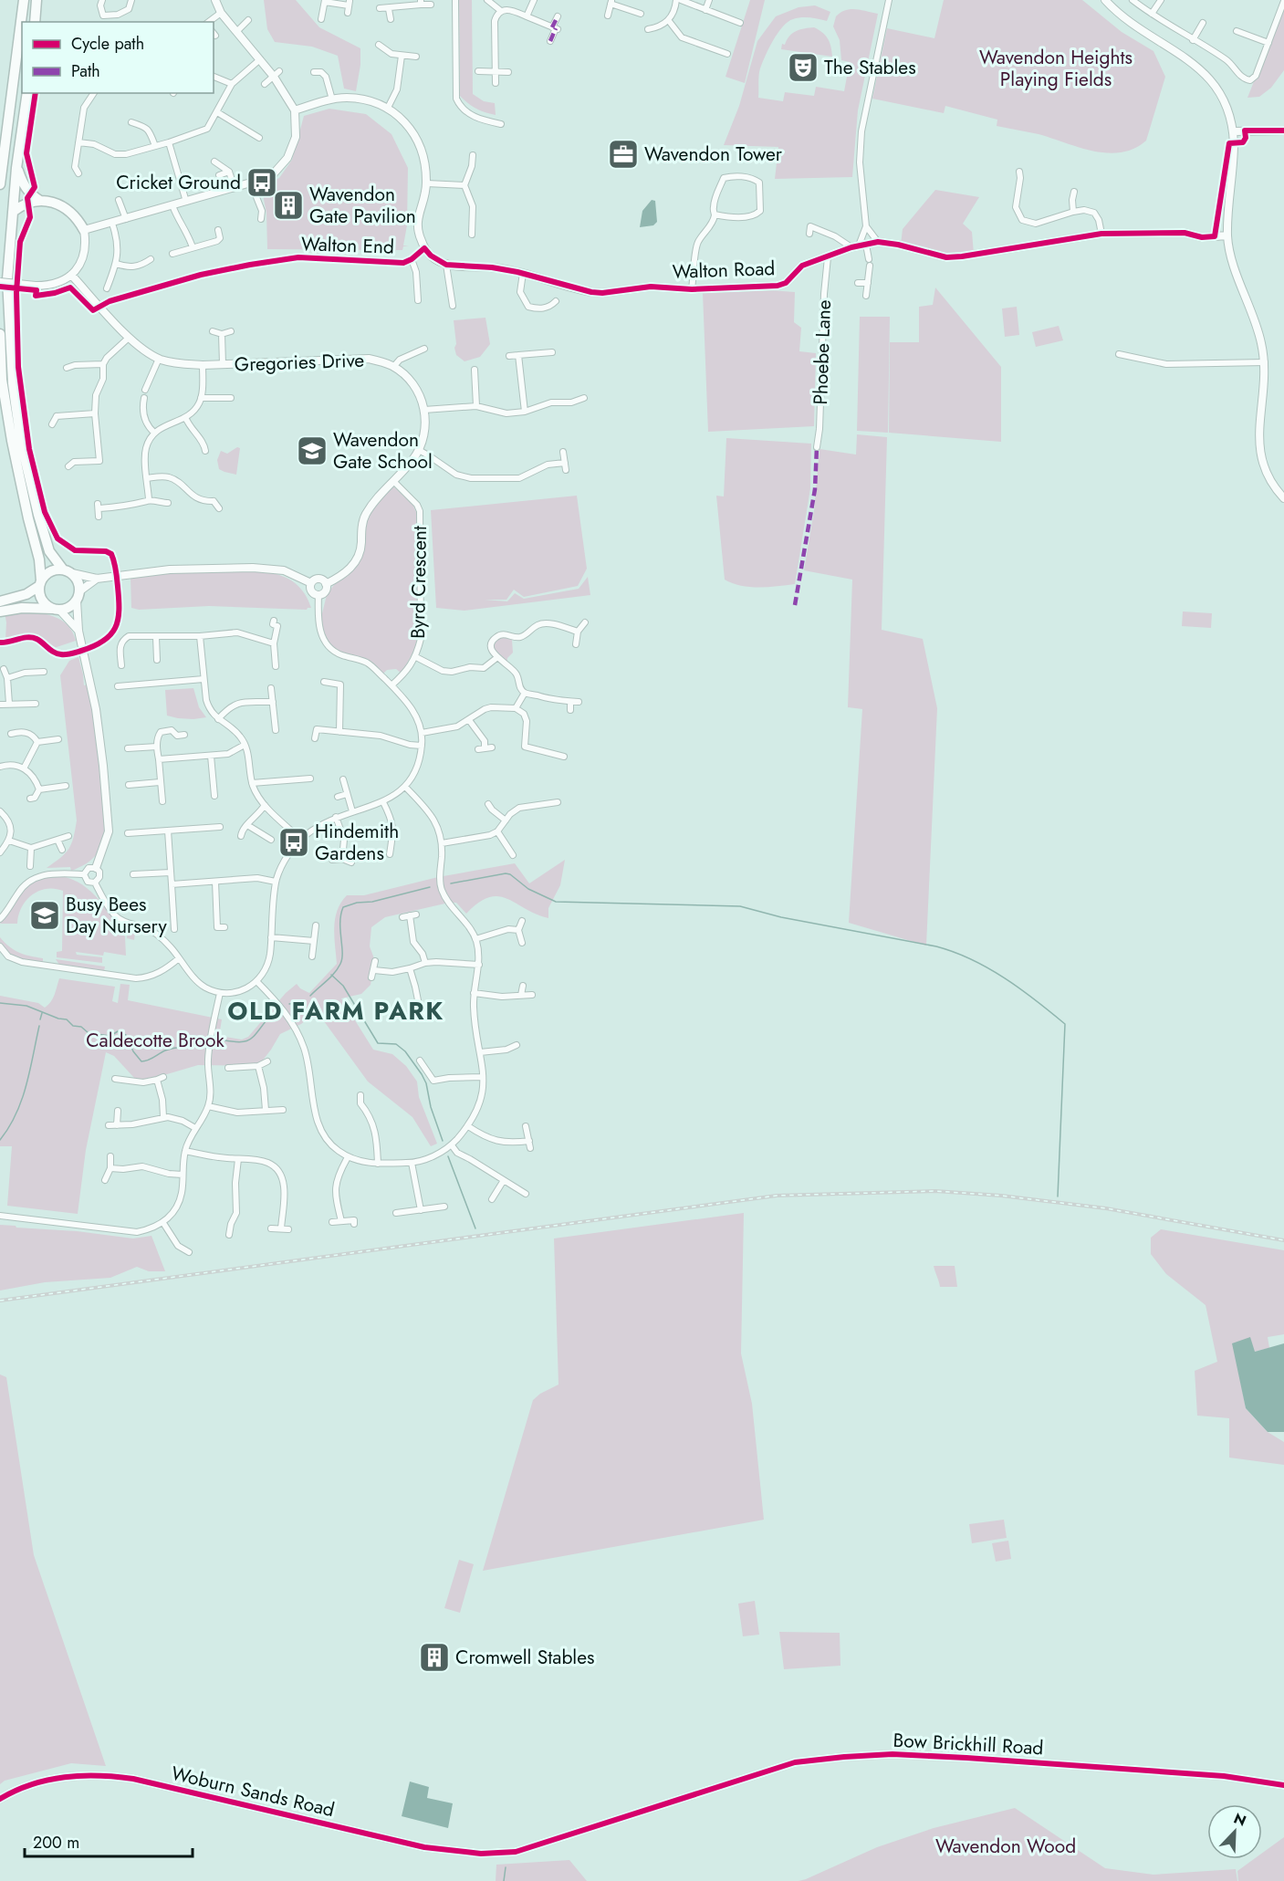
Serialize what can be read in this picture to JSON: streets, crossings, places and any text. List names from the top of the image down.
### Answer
{
  "streets": {
    "street": [
      "Walton End",
      "Walton Road",
      "Phoebe Lane",
      "Gregories Drive",
      "Byrd Crescent",
      "Bow Brickhill Road",
      "Woburn Sands Road"
    ]
  },
  "crossings": [
    ["Walton Road", "Phoebe Lane"],
    ["Gregories Drive", "Byrd Crescent"],
    ["Bow Brickhill Road", "Woburn Sands Road"]
  ],
  "districts": ["OLD FARM PARK"],
  "parks": ["Wavendon Heights Playing Fields", "Caldecotte Brook", "Wavendon Wood"],
  "places": {
    "theatre": ["The Stables"],
    "office": ["Wavendon Tower"],
    "bus stop": ["Cricket Ground", "Hindemith Gardens"],
    "building": ["Wavendon Gate Pavilion", "Cromwell Stables"],
    "school or university": ["Wavendon Gate School", "Busy Bees Day Nursery"]
  },
  "legend": ["Cycle path", "Path"],
  "scale_bar": "200 m",
  "north": "top right"
}
